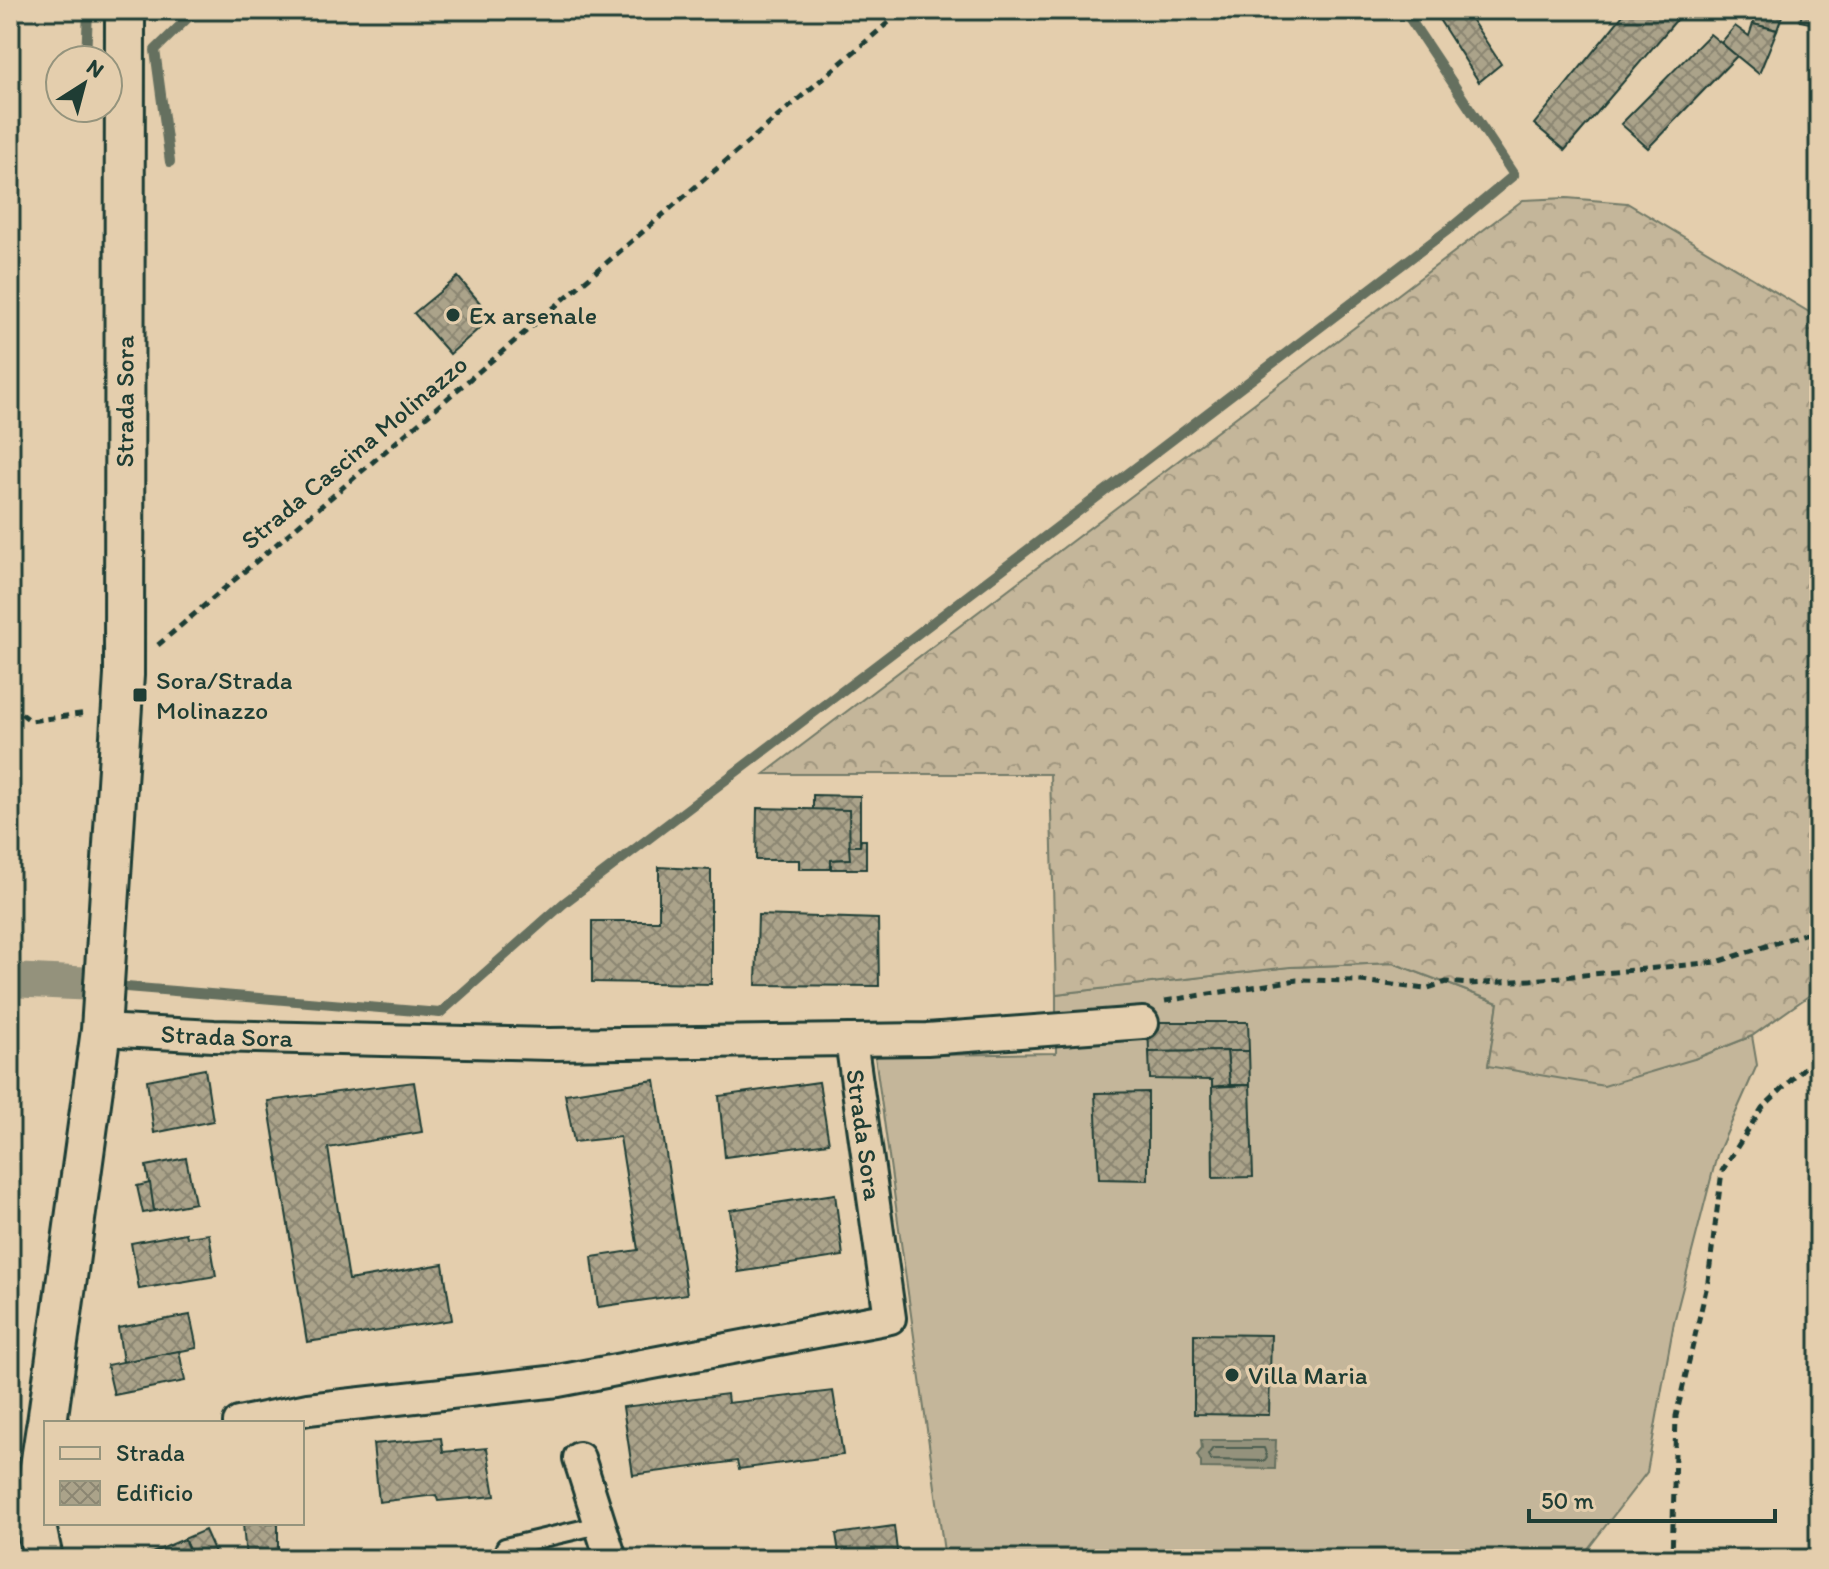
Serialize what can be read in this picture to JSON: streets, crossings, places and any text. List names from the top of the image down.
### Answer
{
  "streets": {
    "street": ["Strada Sora"],
    "path": ["Strada Cascina Molinazzo"]
  },
  "crossings": [
    ["Strada Sora", "Strada Cascina Molinazzo"]
  ],
  "places": {
    "other": ["Ex arsenale", "Villa Maria"],
    "transit": ["Sora/Strada Molinazzo"]
  },
  "legend": ["Strada", "Edificio"],
  "scale_bar": "50 m",
  "north": "top right"
}
